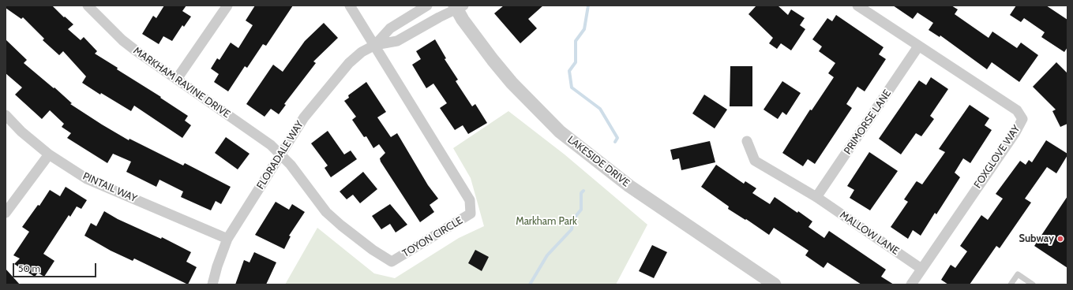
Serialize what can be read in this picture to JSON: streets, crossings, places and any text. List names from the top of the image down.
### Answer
{
  "streets": {
    "street": [
      "MARKHAM RAVINE DRIVE",
      "PRIMORSE LANE",
      "FLORADALE WAY",
      "FOXGLOVE WAY",
      "LAKESIDE DRIVE",
      "PINTAIL WAY",
      "MALLOW LANE",
      "TOYON CIRCLE"
    ]
  },
  "crossings": [
    ["MARKHAM RAVINE DRIVE", "FLORADALE WAY"],
    ["MARKHAM RAVINE DRIVE", "TOYON CIRCLE"],
    ["PRIMORSE LANE", "FOXGLOVE WAY"],
    ["PRIMORSE LANE", "MALLOW LANE"],
    ["FLORADALE WAY", "LAKESIDE DRIVE"],
    ["FLORADALE WAY", "PINTAIL WAY"],
    ["FLORADALE WAY", "TOYON CIRCLE"],
    ["FOXGLOVE WAY", "MALLOW LANE"]
  ],
  "parks": ["Markham Park"],
  "places": ["Subway"],
  "scale_bar": "50 m"
}
